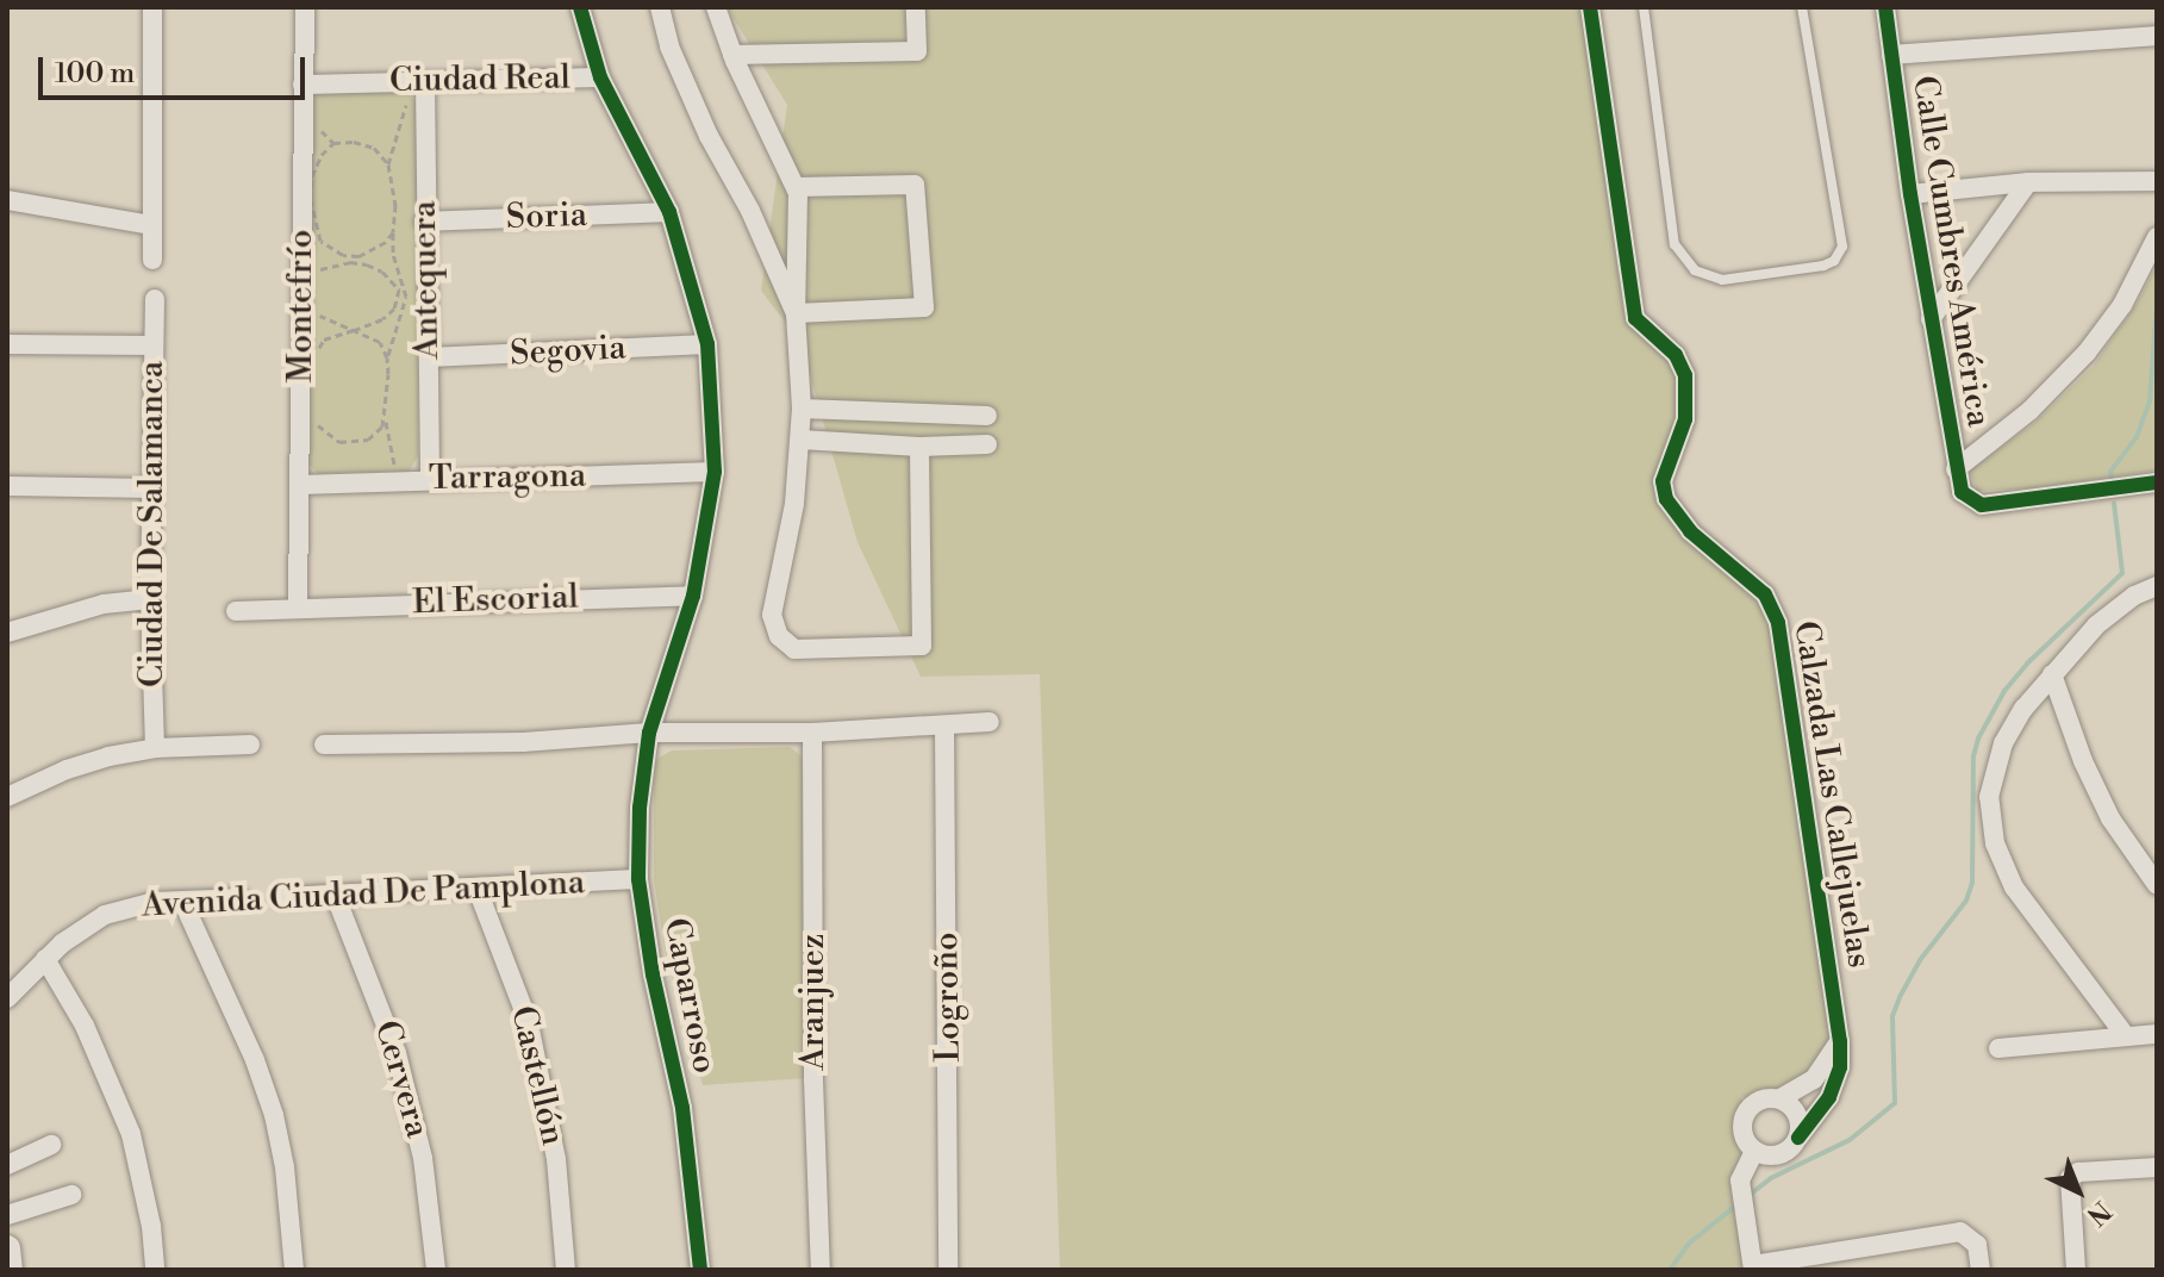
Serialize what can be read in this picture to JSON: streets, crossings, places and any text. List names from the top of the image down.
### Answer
{
  "streets": {
    "street": [
      "Ciudad Real",
      "Soria",
      "Calle Cumbres América",
      "Antequera",
      "Montefrío",
      "Segovia",
      "Tarragona",
      "Ciudad De Salamanca",
      "El Escorial",
      "Calzada Las Callejuelas",
      "Avenida Ciudad De Pamplona",
      "Caparroso",
      "Logroño",
      "Aranjuez",
      "Castellón",
      "Cervera"
    ]
  },
  "crossings": [
    ["Ciudad Real", "Antequera"],
    ["Ciudad Real", "Montefrío"],
    ["Ciudad Real", "Caparroso"],
    ["Soria", "Antequera"],
    ["Soria", "Caparroso"],
    ["Antequera", "Segovia"],
    ["Antequera", "Tarragona"],
    ["Montefrío", "Tarragona"],
    ["Montefrío", "El Escorial"],
    ["Segovia", "Caparroso"],
    ["Tarragona", "Caparroso"],
    ["El Escorial", "Caparroso"],
    ["Avenida Ciudad De Pamplona", "Caparroso"],
    ["Avenida Ciudad De Pamplona", "Castellón"],
    ["Avenida Ciudad De Pamplona", "Cervera"]
  ],
  "scale_bar": "100 m",
  "north": "bottom right"
}
